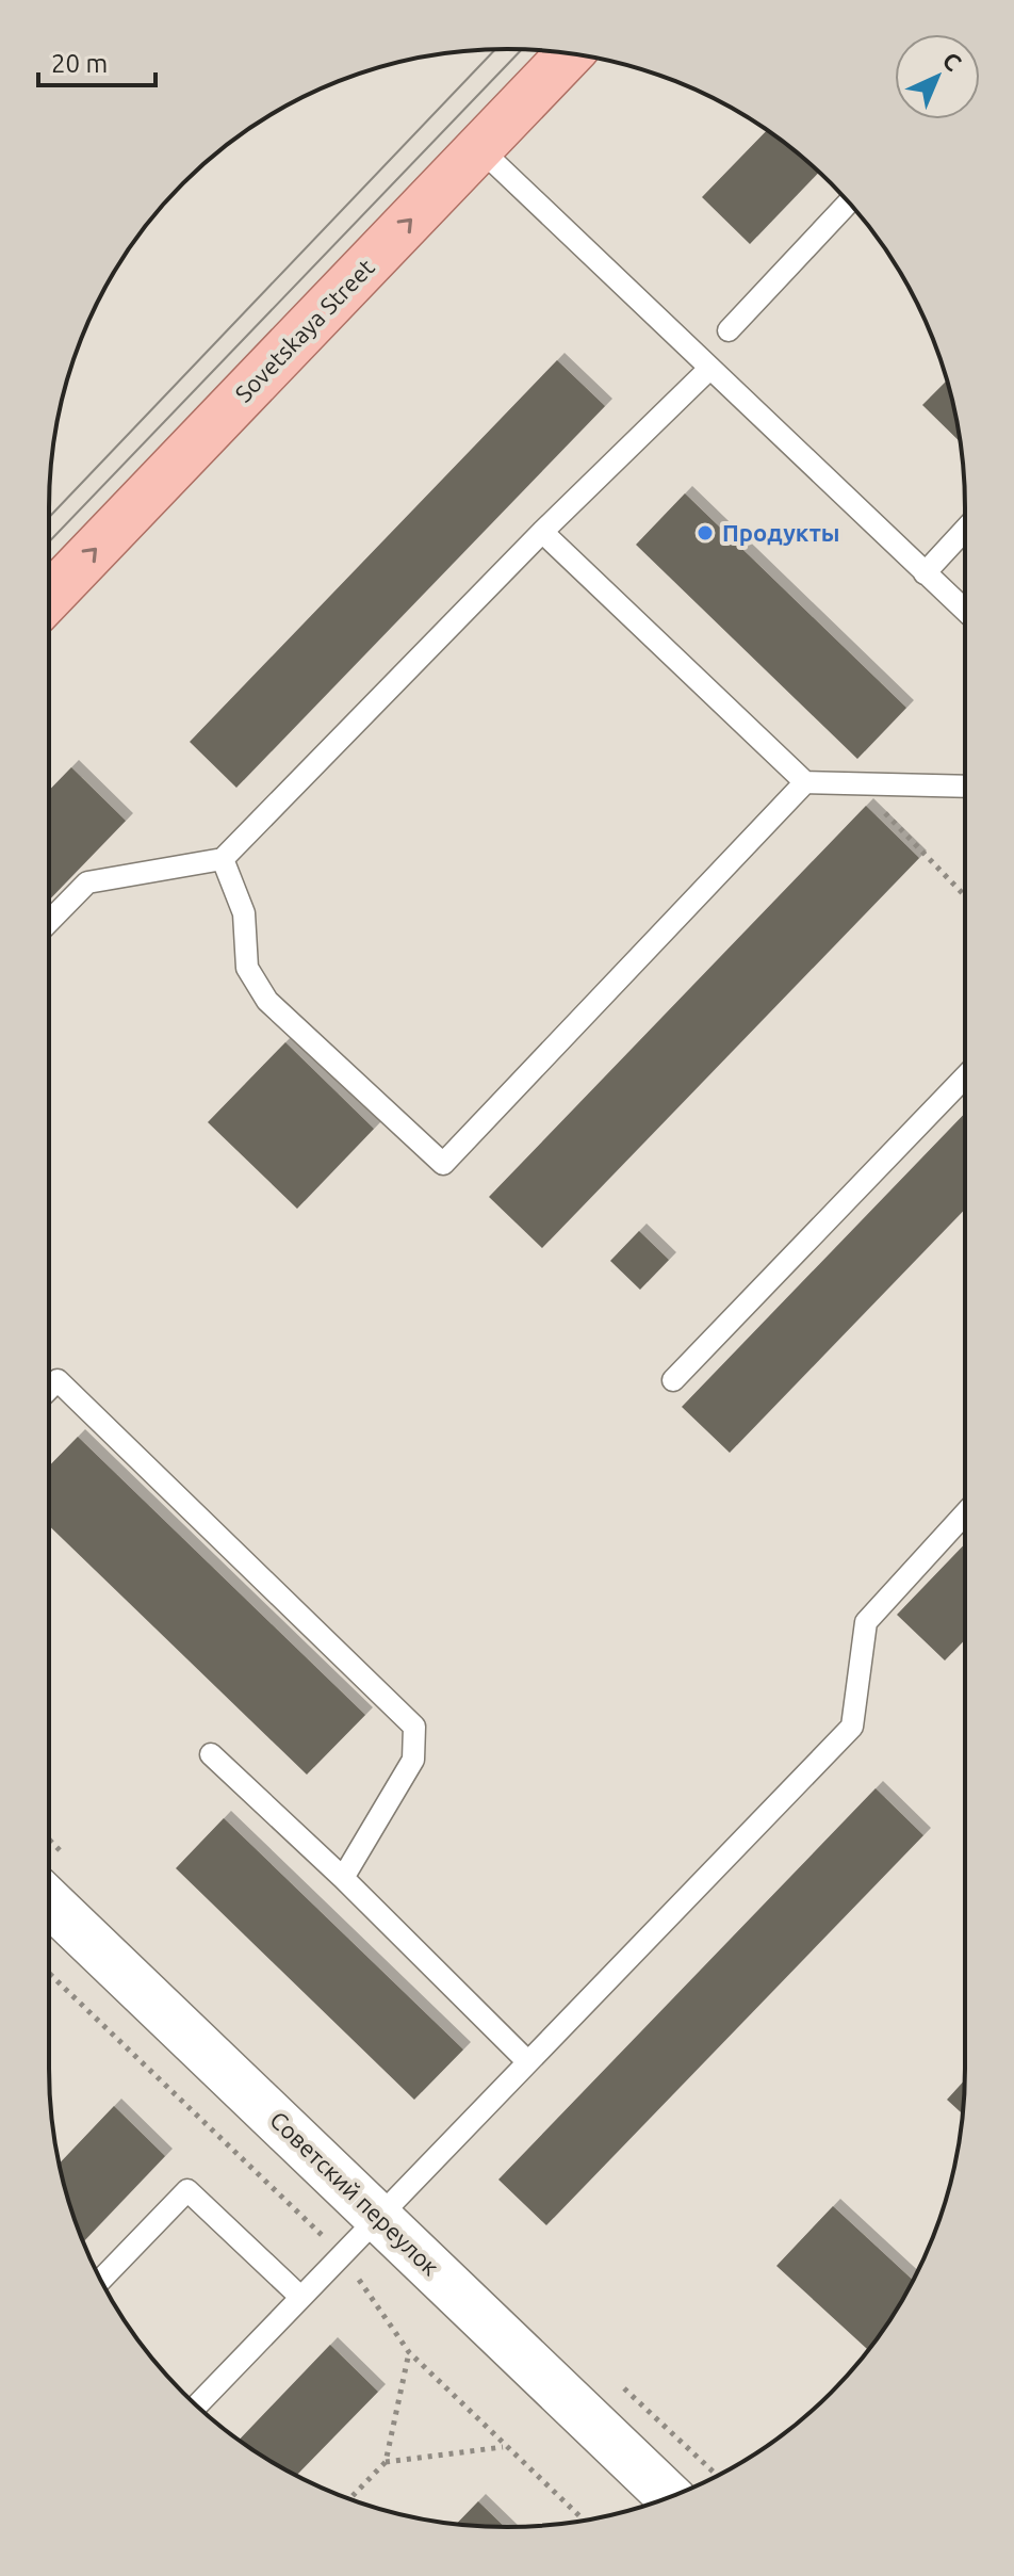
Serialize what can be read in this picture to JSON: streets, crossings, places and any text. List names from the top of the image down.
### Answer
{
  "streets": {
    "main road": ["Sovetskaya Street"],
    "street": ["Советский переулок"]
  },
  "one_way": ["Sovetskaya Street"],
  "places": ["Продукты"],
  "scale_bar": "20 m",
  "north": "top right"
}
